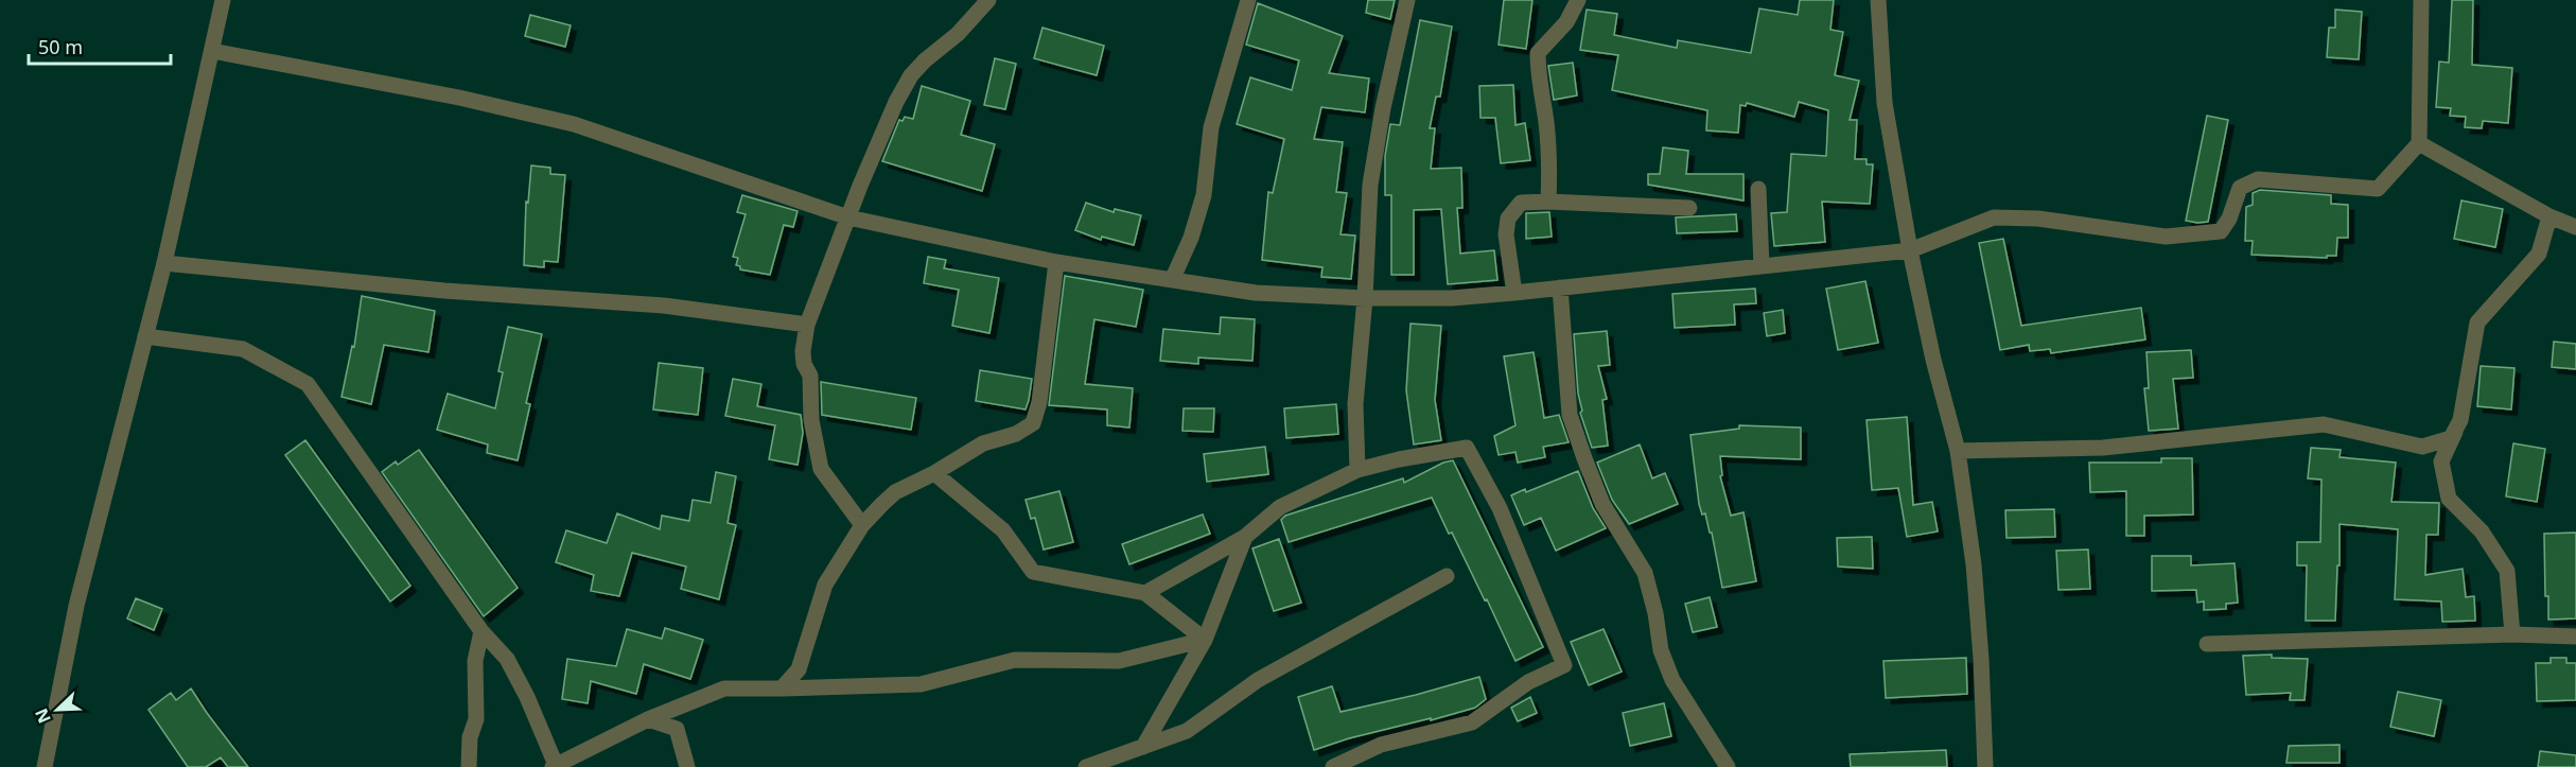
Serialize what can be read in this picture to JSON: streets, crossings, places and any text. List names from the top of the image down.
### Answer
{
  "scale_bar": "50 m",
  "north": "bottom left"
}
